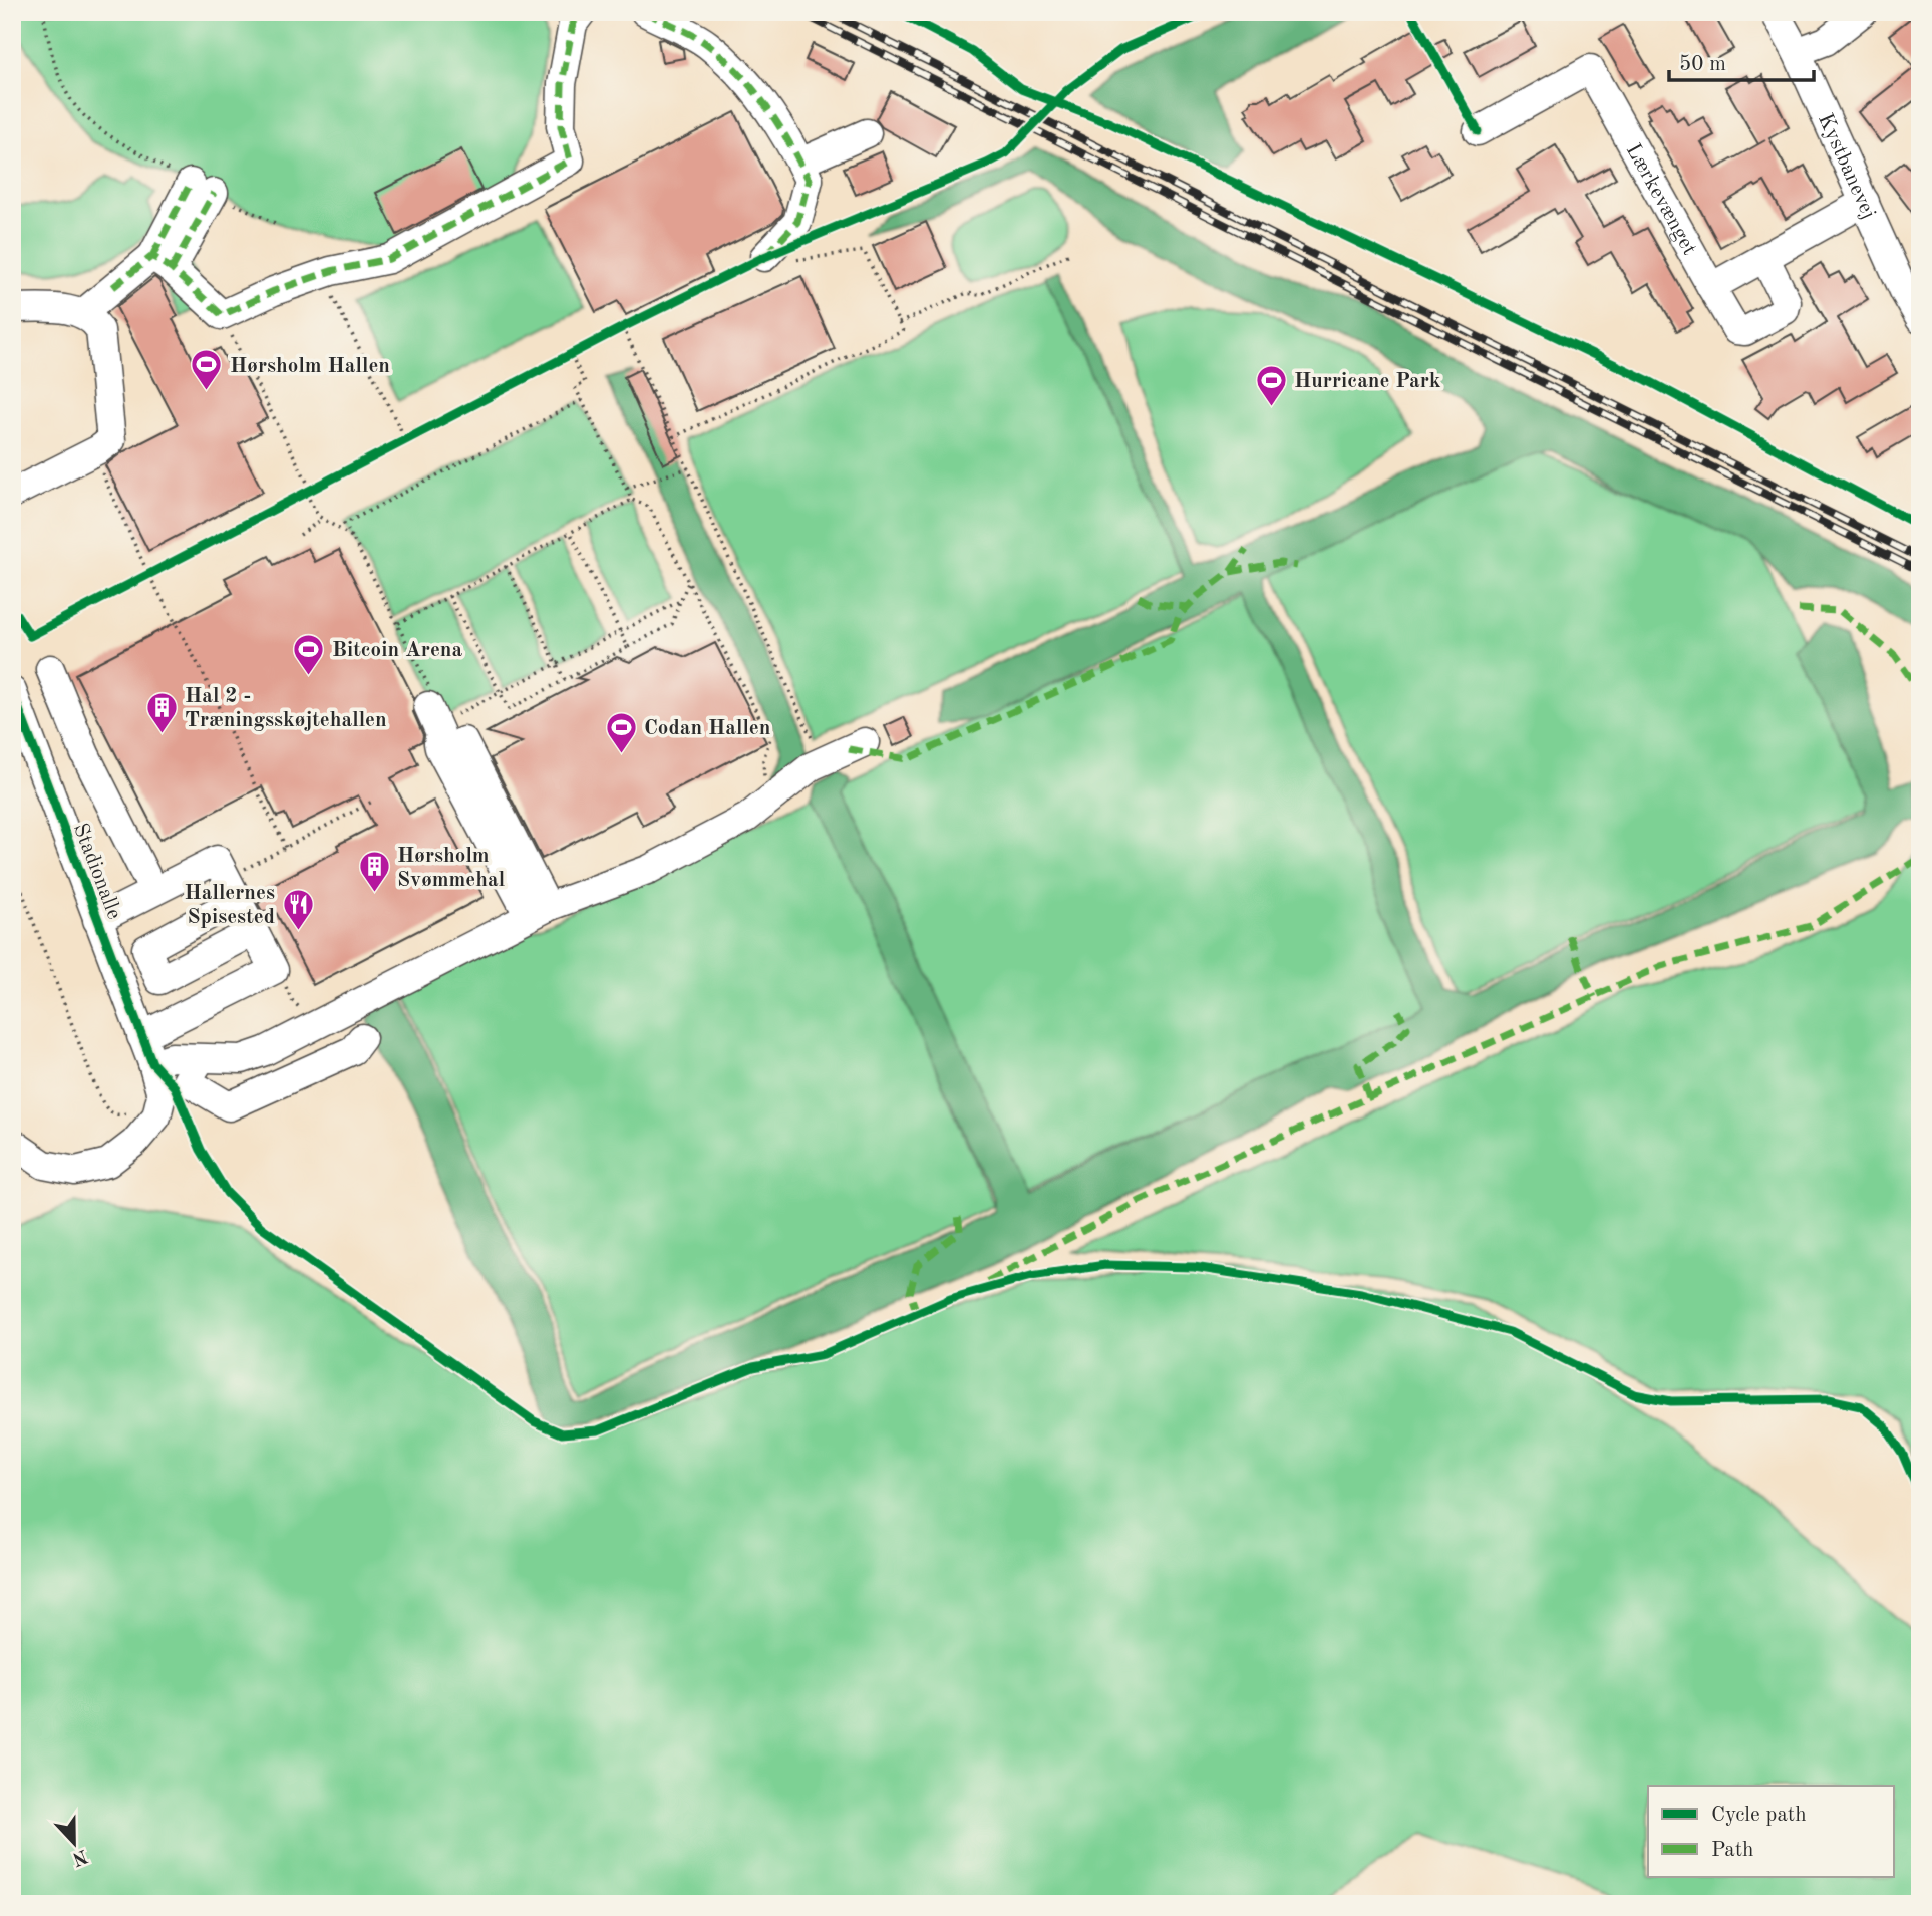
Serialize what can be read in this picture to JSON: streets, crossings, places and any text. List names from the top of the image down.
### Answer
{
  "streets": {
    "street": ["Kystbanevej", "Lærkevænget", "Stadionalle"]
  },
  "places": {
    "sports": [
      "Hørsholm Hallen",
      "Hurricane Park",
      "Bitcoin Arena",
      "Codan Hallen"
    ],
    "building": ["Hal 2 - Træningsskøjtehallen", "Hørsholm Svømmehal"],
    "restaurant": ["Hallernes Spisested"]
  },
  "legend": ["Cycle path", "Path"],
  "scale_bar": "50 m",
  "north": "bottom"
}
